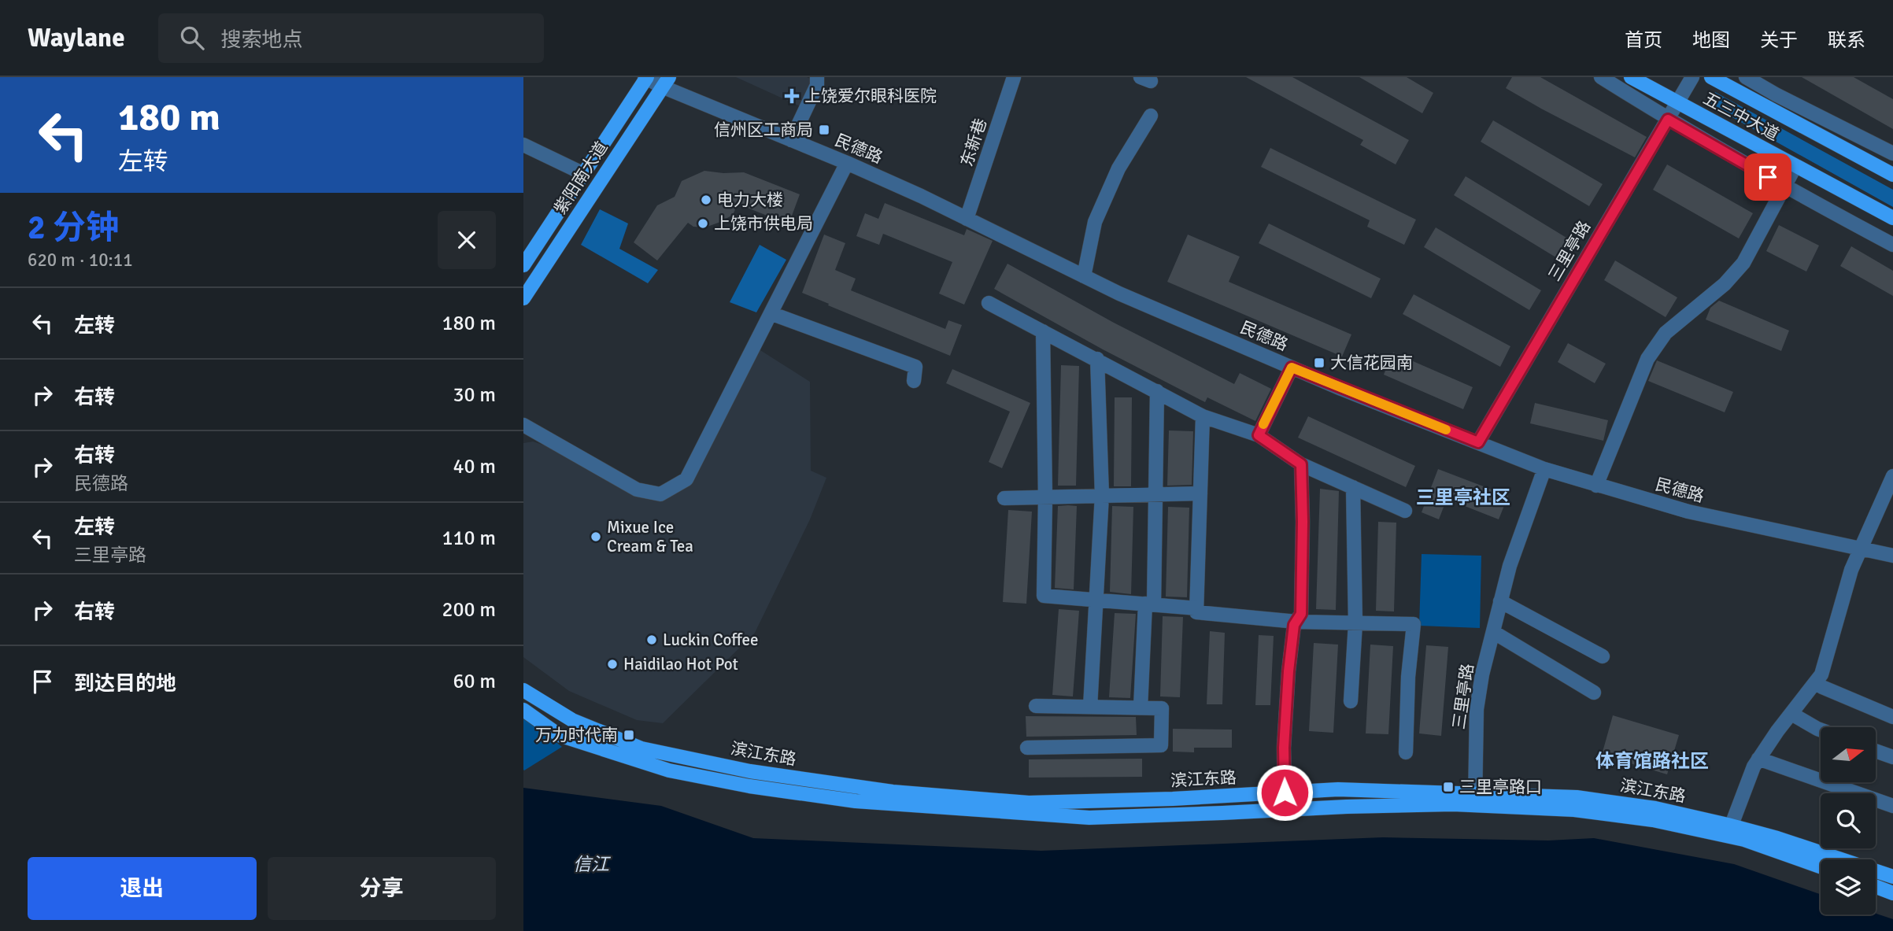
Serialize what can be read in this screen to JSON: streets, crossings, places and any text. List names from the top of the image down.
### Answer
{
  "streets": {
    "main road": ["五三中大道", "紫阳南大道", "滨江东路"],
    "street": ["东新巷", "民德路", "三里亭路"]
  },
  "crossings": [
    ["五三中大道", "三里亭路"],
    ["东新巷", "民德路"],
    ["民德路", "紫阳南大道"],
    ["民德路", "三里亭路"],
    ["三里亭路", "滨江东路"]
  ],
  "districts": ["三里亭社区", "体育馆路社区"],
  "water": ["信江"],
  "places": {
    "health": ["上饶爱尔眼科医院"],
    "transit": [
      "信州区工商局",
      "大信花园南",
      "万力时代南",
      "三里亭路口"
    ],
    "other": [
      "电力大楼",
      "上饶市供电局",
      "Mixue Ice Cream & Tea",
      "Luckin Coffee",
      "Haidilao Hot Pot"
    ]
  },
  "north": "right",
  "page": {
    "header": "Waylane",
    "search": "搜索地点",
    "nav": [
      "首页",
      "地图",
      "关于",
      "联系"
    ],
    "turn": ["180 m", "左转"],
    "heading": ["2 分钟", "620 m · 10:11"],
    "list": [
      {
        "name": "左转",
        "value": "180 m"
      },
      {
        "name": "右转",
        "value": "30 m"
      },
      {
        "name": "右转",
        "note": "民德路",
        "value": "40 m"
      },
      {
        "name": "左转",
        "note": "三里亭路",
        "value": "110 m"
      },
      {
        "name": "右转",
        "value": "200 m"
      },
      {
        "name": "到达目的地",
        "value": "60 m"
      }
    ],
    "buttons": ["退出", "分享"]
  }
}
